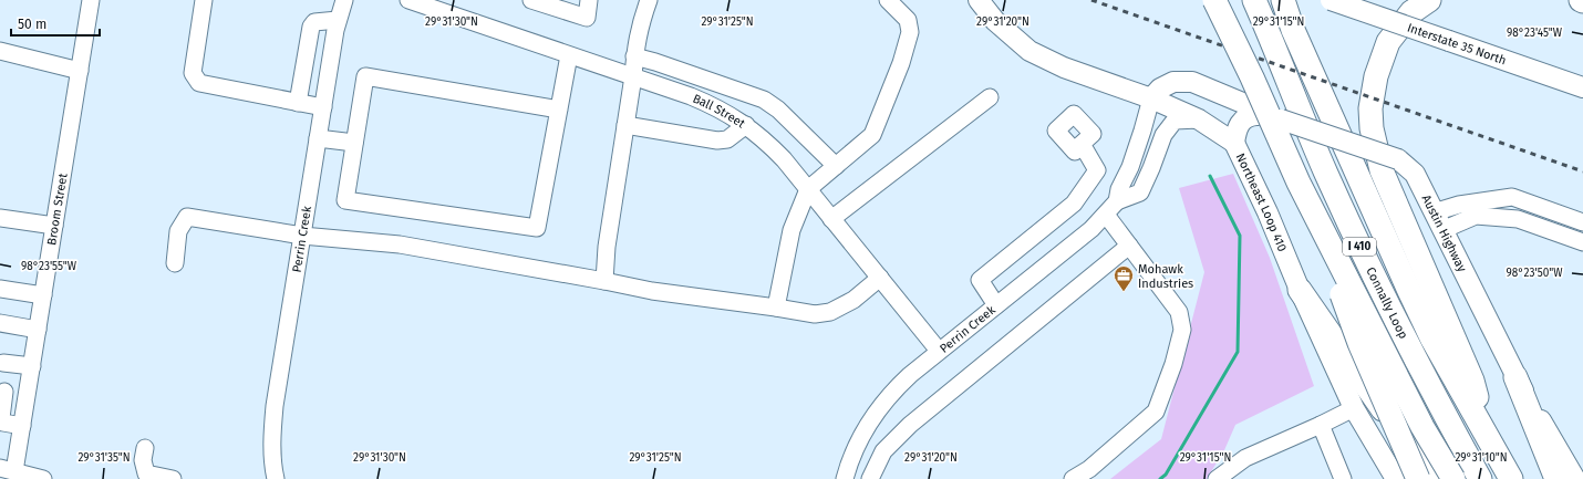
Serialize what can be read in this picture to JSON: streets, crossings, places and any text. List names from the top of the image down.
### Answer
{
  "streets": {
    "highway": ["I 410", "Connally Loop"],
    "main road": ["Interstate 35 North", "Northeast Loop 410", "Austin Highway"],
    "street": ["Ball Street", "Broom Street", "Perrin Creek"]
  },
  "crossings": [
    ["Ball Street", "Perrin Creek"],
    ["Northeast Loop 410", "Austin Highway"],
    ["Northeast Loop 410", "Perrin Creek"],
    ["Austin Highway", "Perrin Creek"]
  ],
  "places": {
    "office": ["Mohawk Industries"]
  },
  "scale_bar": "50 m",
  "coordinates": [
    "29°31'30\"N",
    "29°31'25\"N",
    "29°31'20\"N",
    "29°31'15\"N",
    "98°23'45\"W",
    "98°23'55\"W",
    "98°23'50\"W",
    "29°31'35\"N",
    "29°31'10\"N"
  ]
}
